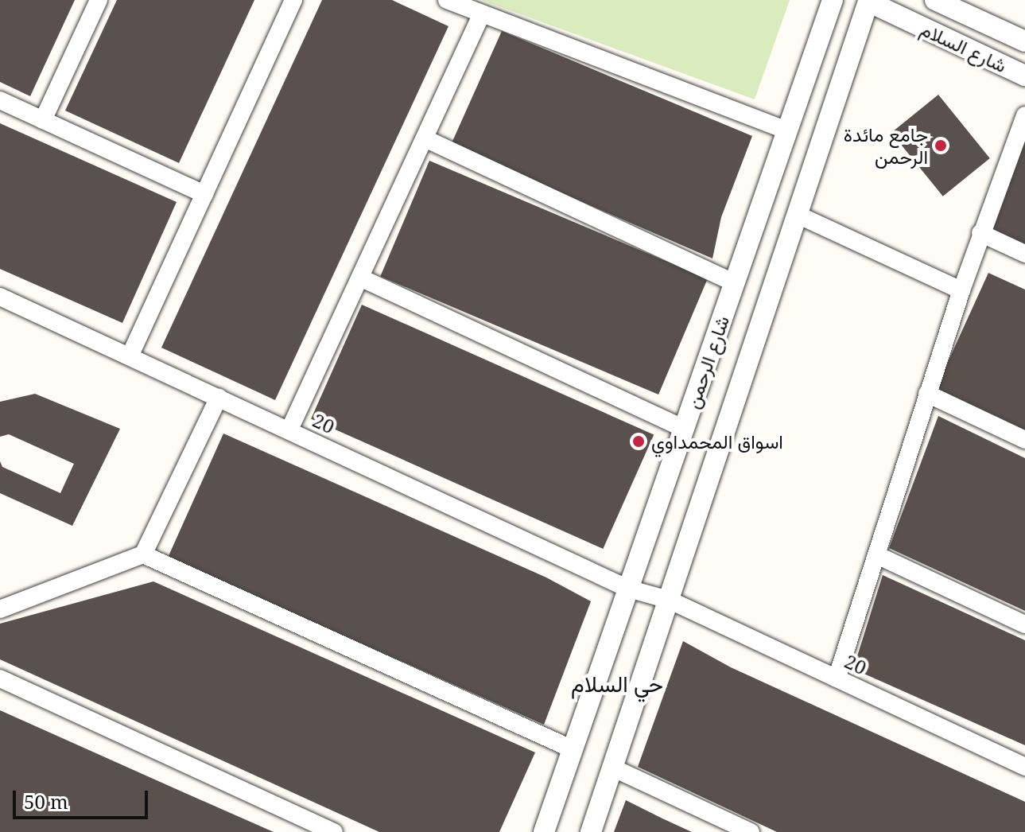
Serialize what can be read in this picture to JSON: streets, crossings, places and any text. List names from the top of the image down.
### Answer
{
  "streets": {
    "street": ["شارع السلام", "شارع الرحمن", "20"]
  },
  "crossings": [
    ["شارع السلام", "شارع الرحمن"],
    ["شارع الرحمن", "20"]
  ],
  "districts": ["حي السلام"],
  "places": ["جامع مائدة الرحمن", "اسواق المحمداوي"],
  "scale_bar": "50 m"
}
